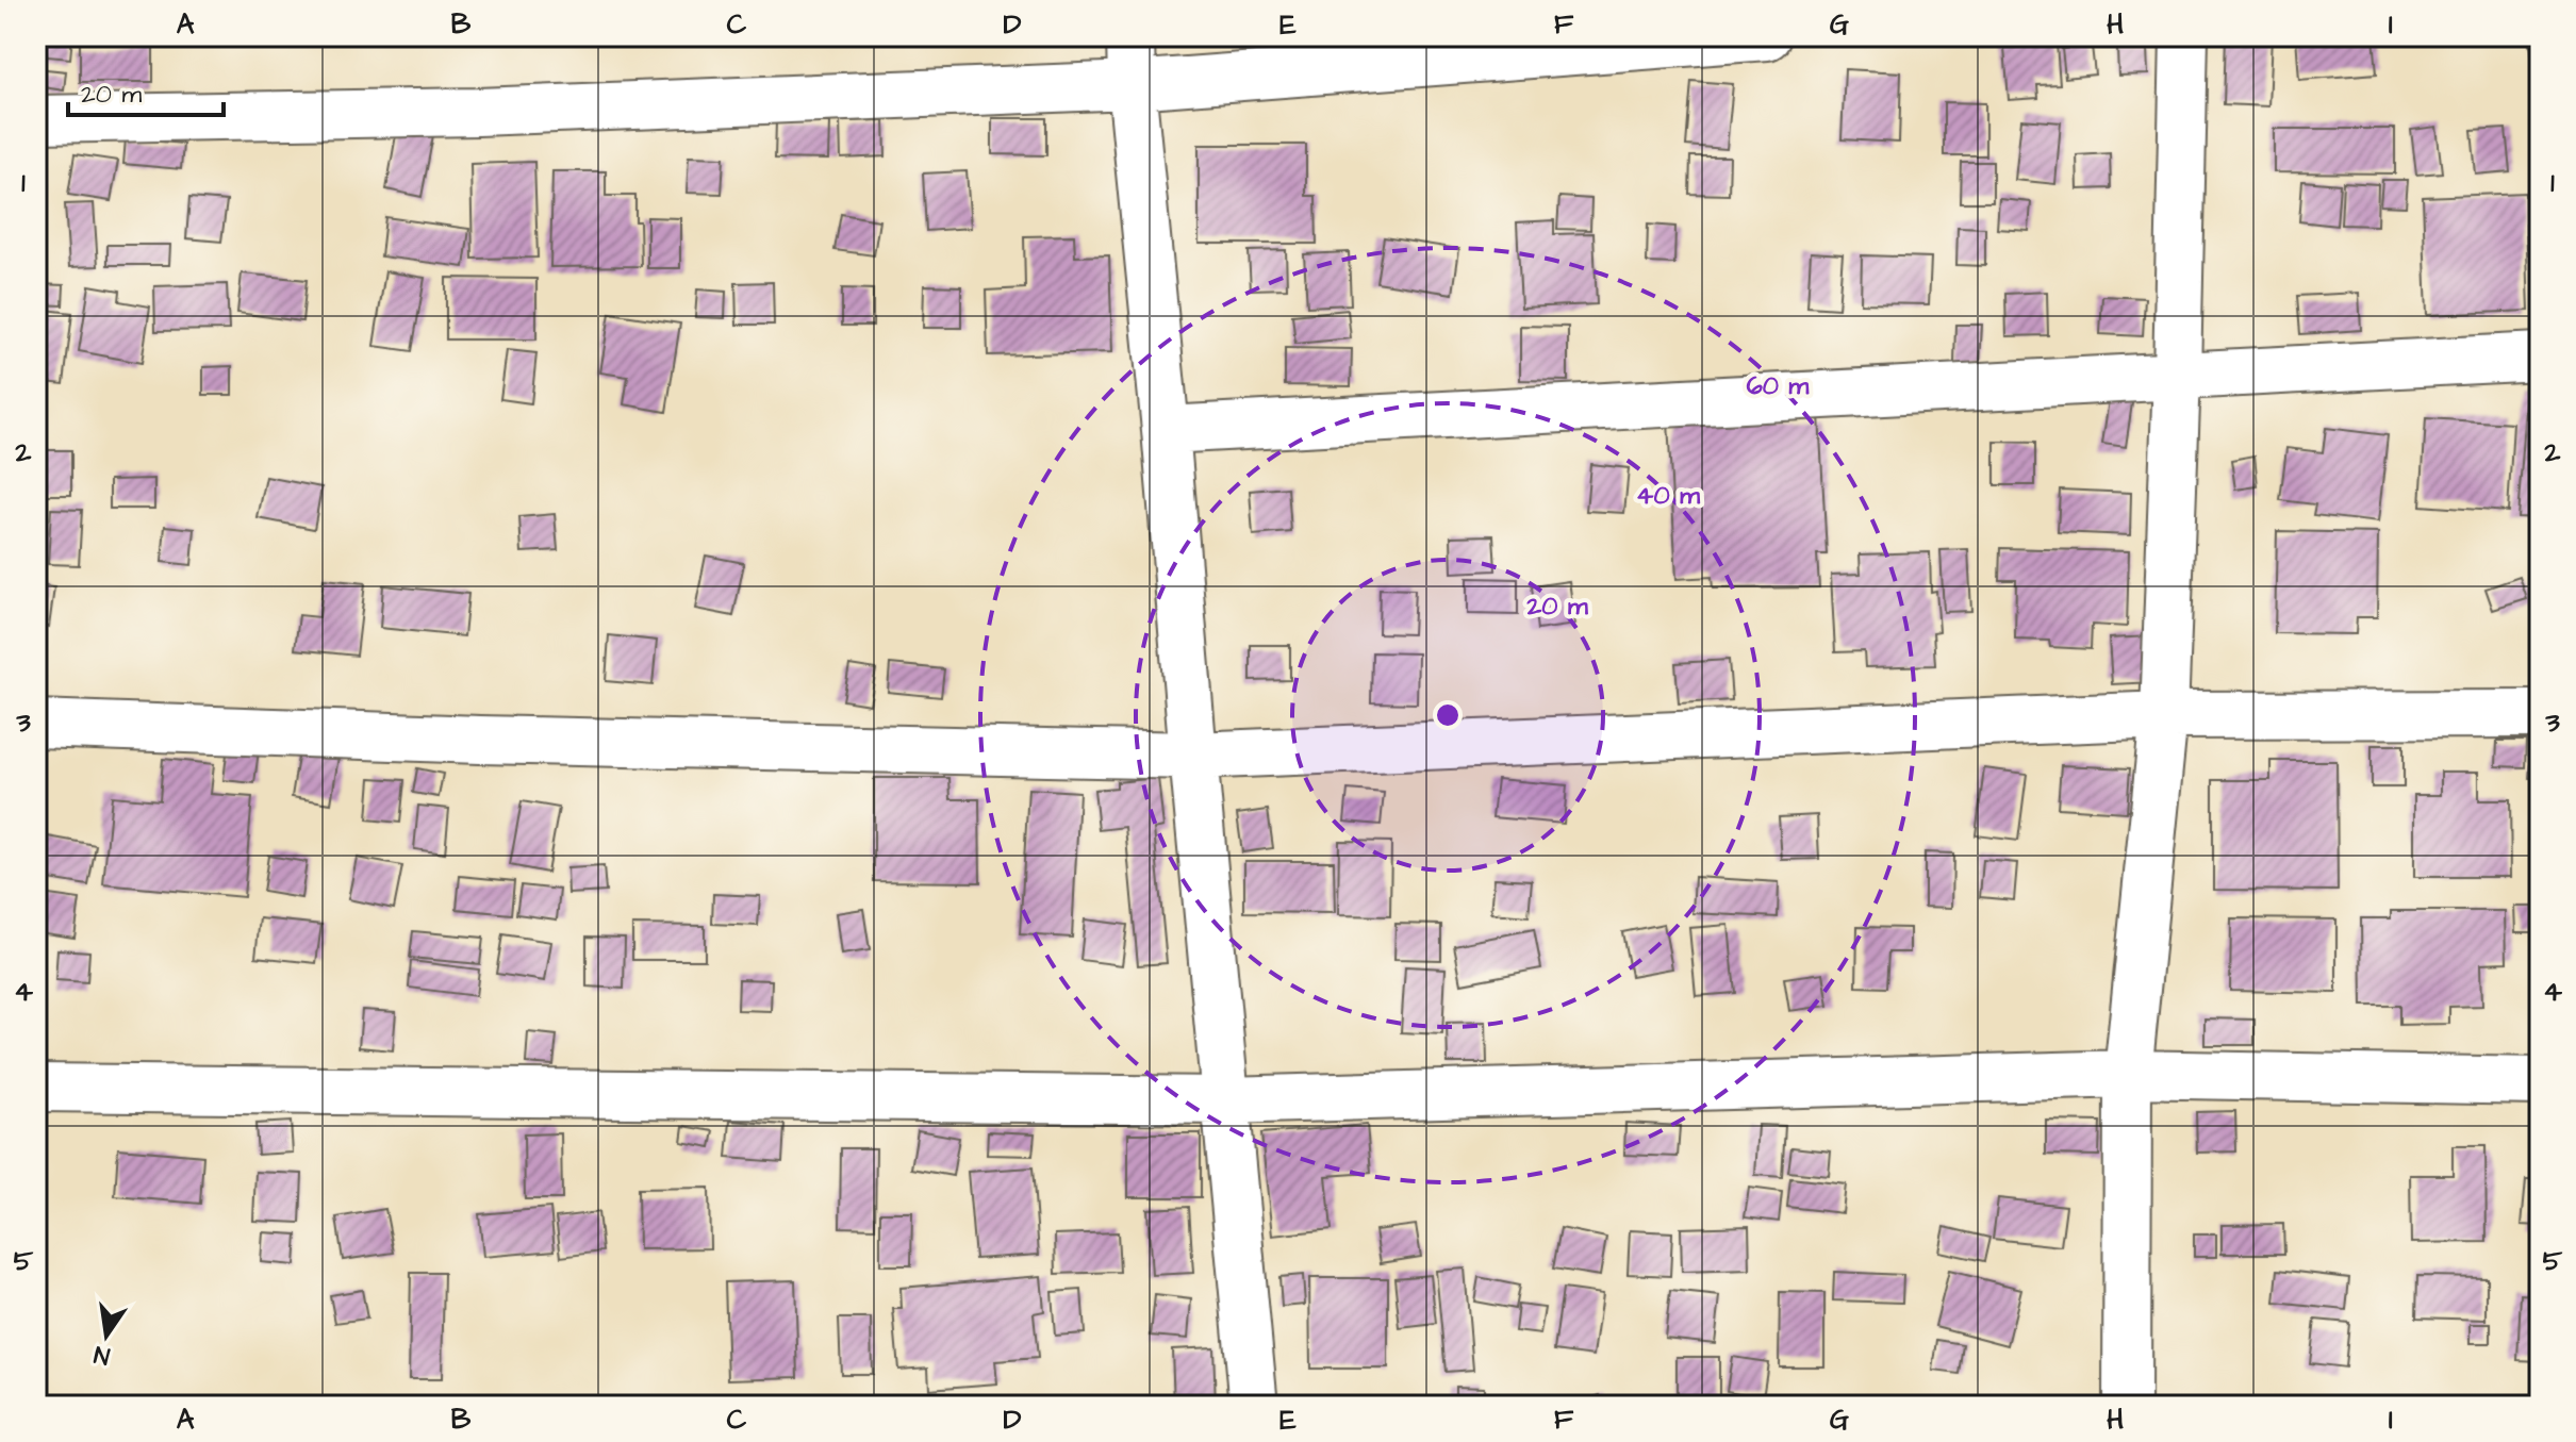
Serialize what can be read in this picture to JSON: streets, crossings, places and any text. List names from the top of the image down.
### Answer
{
  "scale_bar": "20 m",
  "north": "bottom",
  "grid": {
    "columns": [
      "A",
      "B",
      "C",
      "D",
      "E",
      "F",
      "G",
      "H",
      "I"
    ],
    "rows": [
      "1",
      "2",
      "3",
      "4",
      "5"
    ]
  },
  "rings": ["60 m", "40 m", "20 m"]
}
